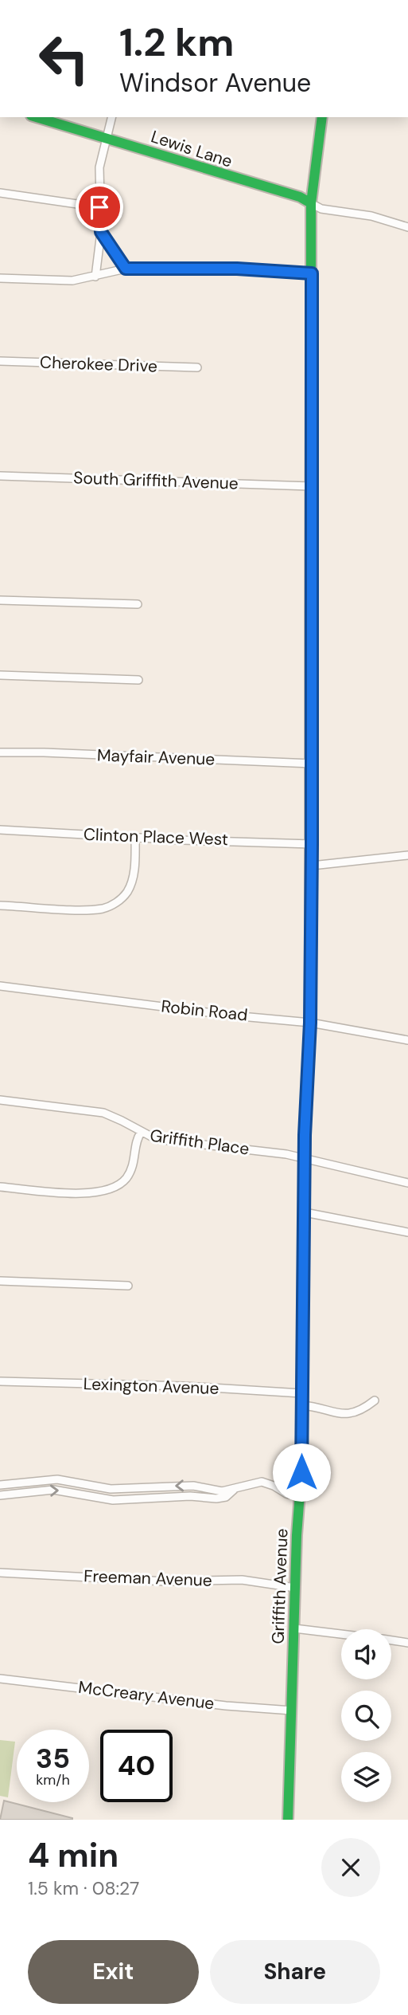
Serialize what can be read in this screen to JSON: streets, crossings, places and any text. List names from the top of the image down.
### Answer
{
  "streets": {
    "street": [
      "Lewis Lane",
      "Cherokee Drive",
      "South Griffith Avenue",
      "Mayfair Avenue",
      "Clinton Place West",
      "Robin Road",
      "Griffith Place",
      "Lexington Avenue",
      "Freeman Avenue",
      "Griffith Avenue",
      "McCreary Avenue"
    ]
  },
  "crossings": [
    ["Lewis Lane", "Griffith Avenue"],
    ["South Griffith Avenue", "Griffith Avenue"],
    ["Mayfair Avenue", "Griffith Avenue"],
    ["Clinton Place West", "Griffith Avenue"],
    ["Robin Road", "Griffith Avenue"],
    ["Griffith Place", "Griffith Avenue"],
    ["Lexington Avenue", "Griffith Avenue"],
    ["Freeman Avenue", "Griffith Avenue"],
    ["Griffith Avenue", "McCreary Avenue"]
  ],
  "page": {
    "turn": ["1.2 km", "Windsor Avenue"],
    "speed": "35 km/h",
    "limit": "40",
    "heading": ["4 min", "1.5 km · 08:27"],
    "buttons": ["Exit", "Share"]
  }
}
